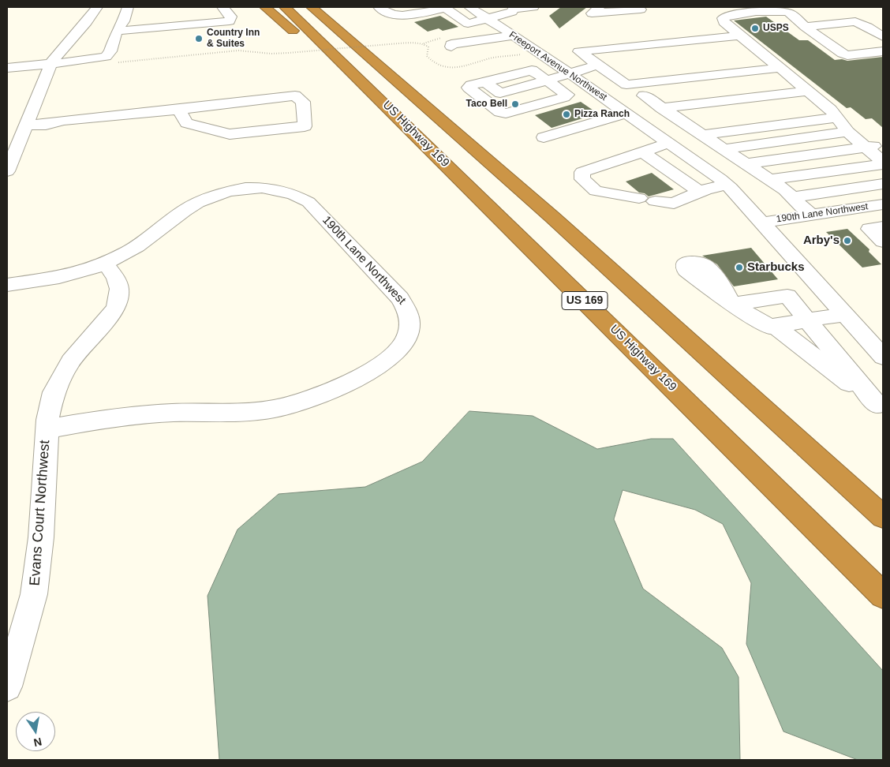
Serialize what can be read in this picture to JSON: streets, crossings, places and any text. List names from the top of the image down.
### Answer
{
  "streets": {
    "highway": ["US Highway 169", "US 169"],
    "street": ["Freeport Avenue Northwest", "190th Lane Northwest", "Evans Court Northwest"]
  },
  "crossings": [
    ["Freeport Avenue Northwest", "190th Lane Northwest"],
    ["190th Lane Northwest", "Evans Court Northwest"]
  ],
  "places": [
    "USPS",
    "Country Inn & Suites",
    "Taco Bell",
    "Pizza Ranch",
    "Arby's",
    "Starbucks"
  ],
  "north": "bottom"
}
